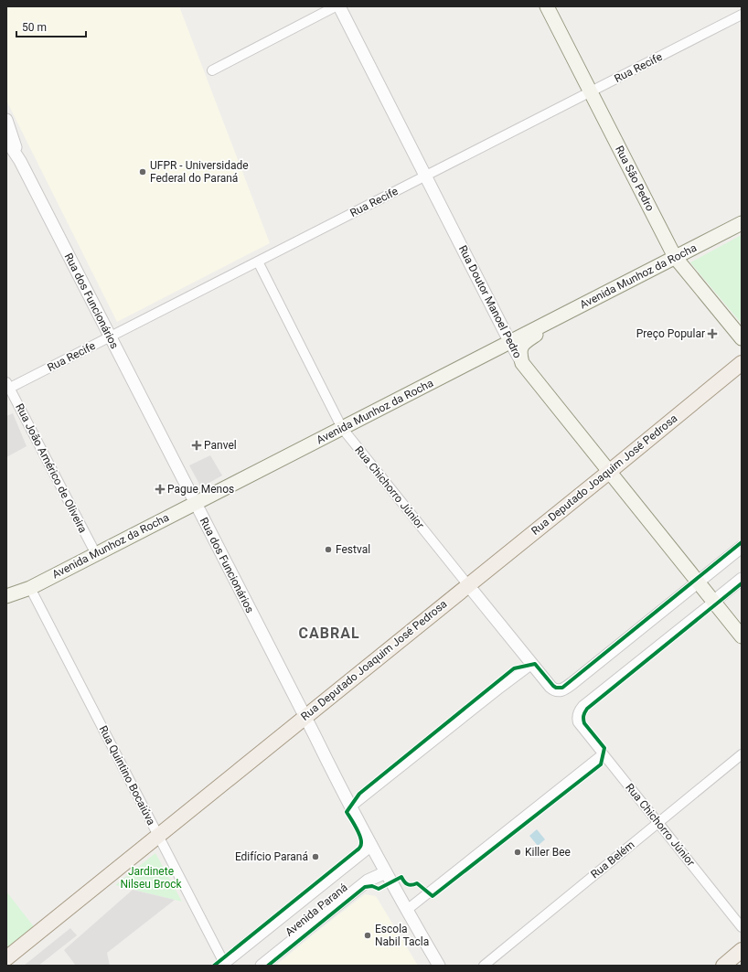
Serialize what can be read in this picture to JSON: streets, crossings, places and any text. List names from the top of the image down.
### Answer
{
  "streets": {
    "main road": [
      "Rua São Pedro",
      "Avenida Munhoz da Rocha",
      "Rua Doutor Manoel Pedro",
      "Rua Deputado Joaquim José Pedrosa"
    ],
    "street": [
      "Rua Recife",
      "Rua dos Funcionários",
      "Rua João Américo de Oliveira",
      "Rua Chichorro Júnior",
      "Rua Quintino Bocaiúva",
      "Rua Belém",
      "Avenida Paraná"
    ]
  },
  "crossings": [
    ["Rua Recife", "Rua São Pedro"],
    ["Rua Recife", "Rua dos Funcionários"],
    ["Rua Recife", "Rua Doutor Manoel Pedro"],
    ["Rua Recife", "Rua João Américo de Oliveira"],
    ["Rua Recife", "Rua Chichorro Júnior"],
    ["Rua São Pedro", "Avenida Munhoz da Rocha"],
    ["Avenida Munhoz da Rocha", "Rua dos Funcionários"],
    ["Avenida Munhoz da Rocha", "Rua Doutor Manoel Pedro"],
    ["Avenida Munhoz da Rocha", "Rua João Américo de Oliveira"],
    ["Avenida Munhoz da Rocha", "Rua Chichorro Júnior"],
    ["Avenida Munhoz da Rocha", "Rua Quintino Bocaiúva"],
    ["Rua dos Funcionários", "Rua Deputado Joaquim José Pedrosa"],
    ["Rua dos Funcionários", "Avenida Paraná"],
    ["Rua Doutor Manoel Pedro", "Rua Deputado Joaquim José Pedrosa"],
    ["Rua Doutor Manoel Pedro", "Rua Chichorro Júnior"],
    ["Rua Deputado Joaquim José Pedrosa", "Rua Chichorro Júnior"],
    ["Rua Deputado Joaquim José Pedrosa", "Rua Quintino Bocaiúva"],
    ["Rua Chichorro Júnior", "Rua Belém"],
    ["Rua Quintino Bocaiúva", "Avenida Paraná"]
  ],
  "districts": ["CABRAL"],
  "parks": ["Jardinete Nilseu Brock"],
  "places": {
    "other": [
      "UFPR - Universidade Federal do Paraná",
      "Festval",
      "Killer Bee",
      "Edifício Paraná",
      "Escola Nabil Tacla"
    ],
    "health": ["Preço Popular", "Panvel", "Pague Menos"]
  },
  "scale_bar": "50 m"
}
